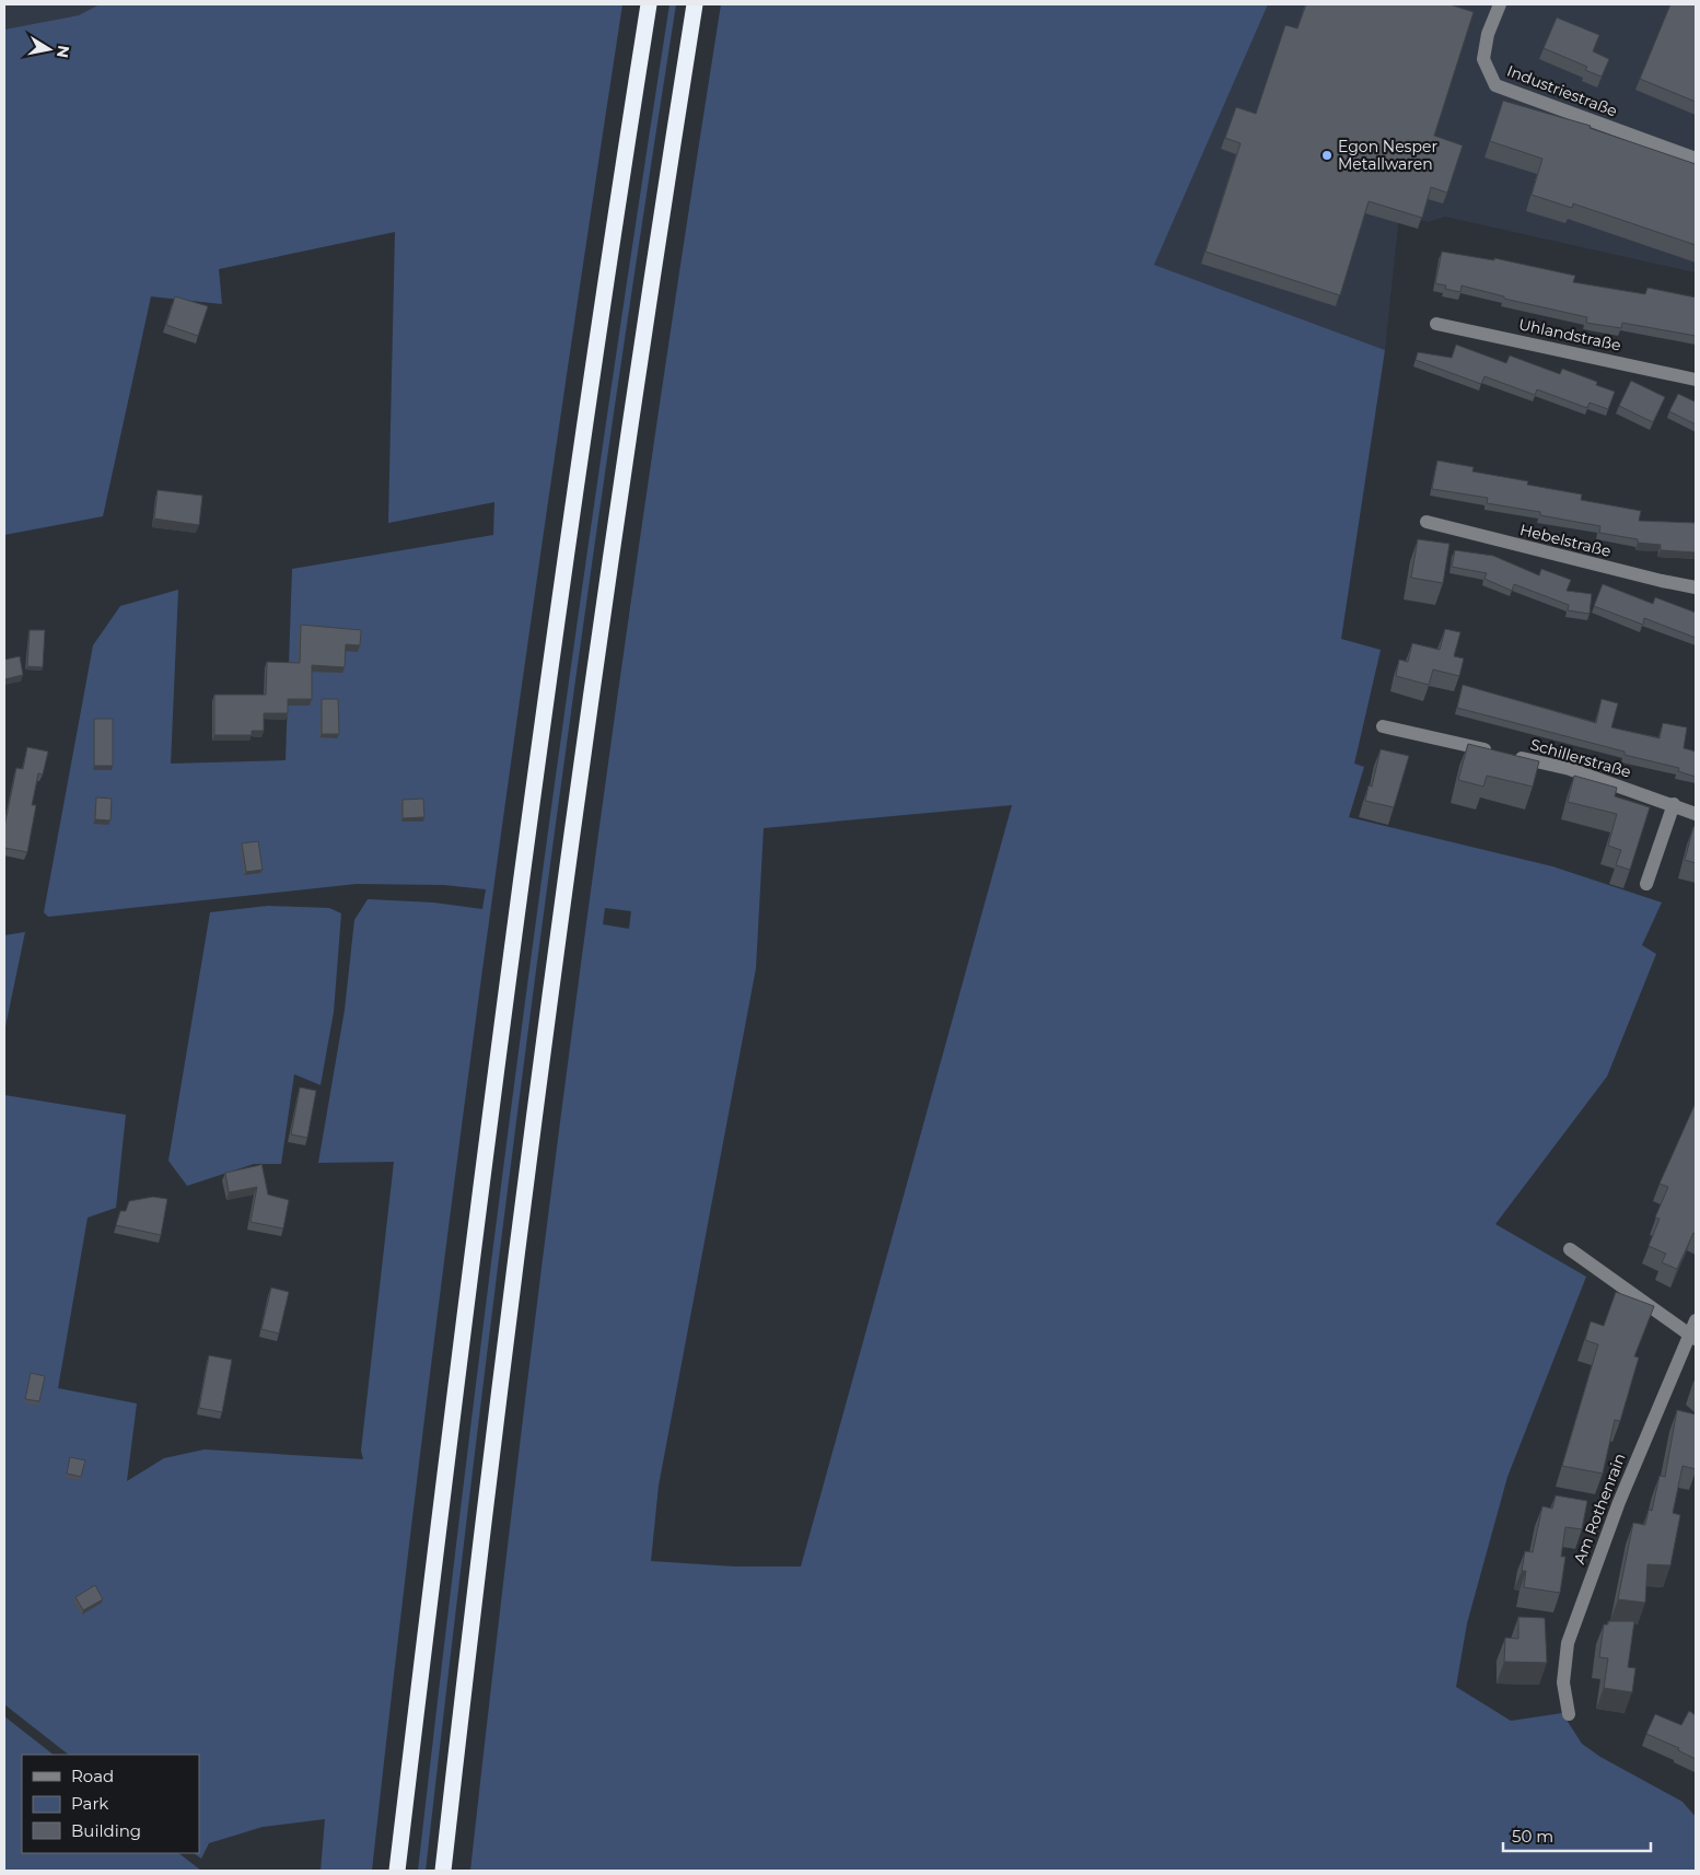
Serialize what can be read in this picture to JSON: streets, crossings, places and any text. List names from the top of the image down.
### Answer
{
  "streets": {
    "street": [
      "Industriestraße",
      "Uhlandstraße",
      "Hebelstraße",
      "Schillerstraße",
      "Am Rothenrain"
    ]
  },
  "places": ["Egon Nesper Metallwaren"],
  "legend": ["Road", "Park", "Building"],
  "scale_bar": "50 m",
  "north": "right"
}
